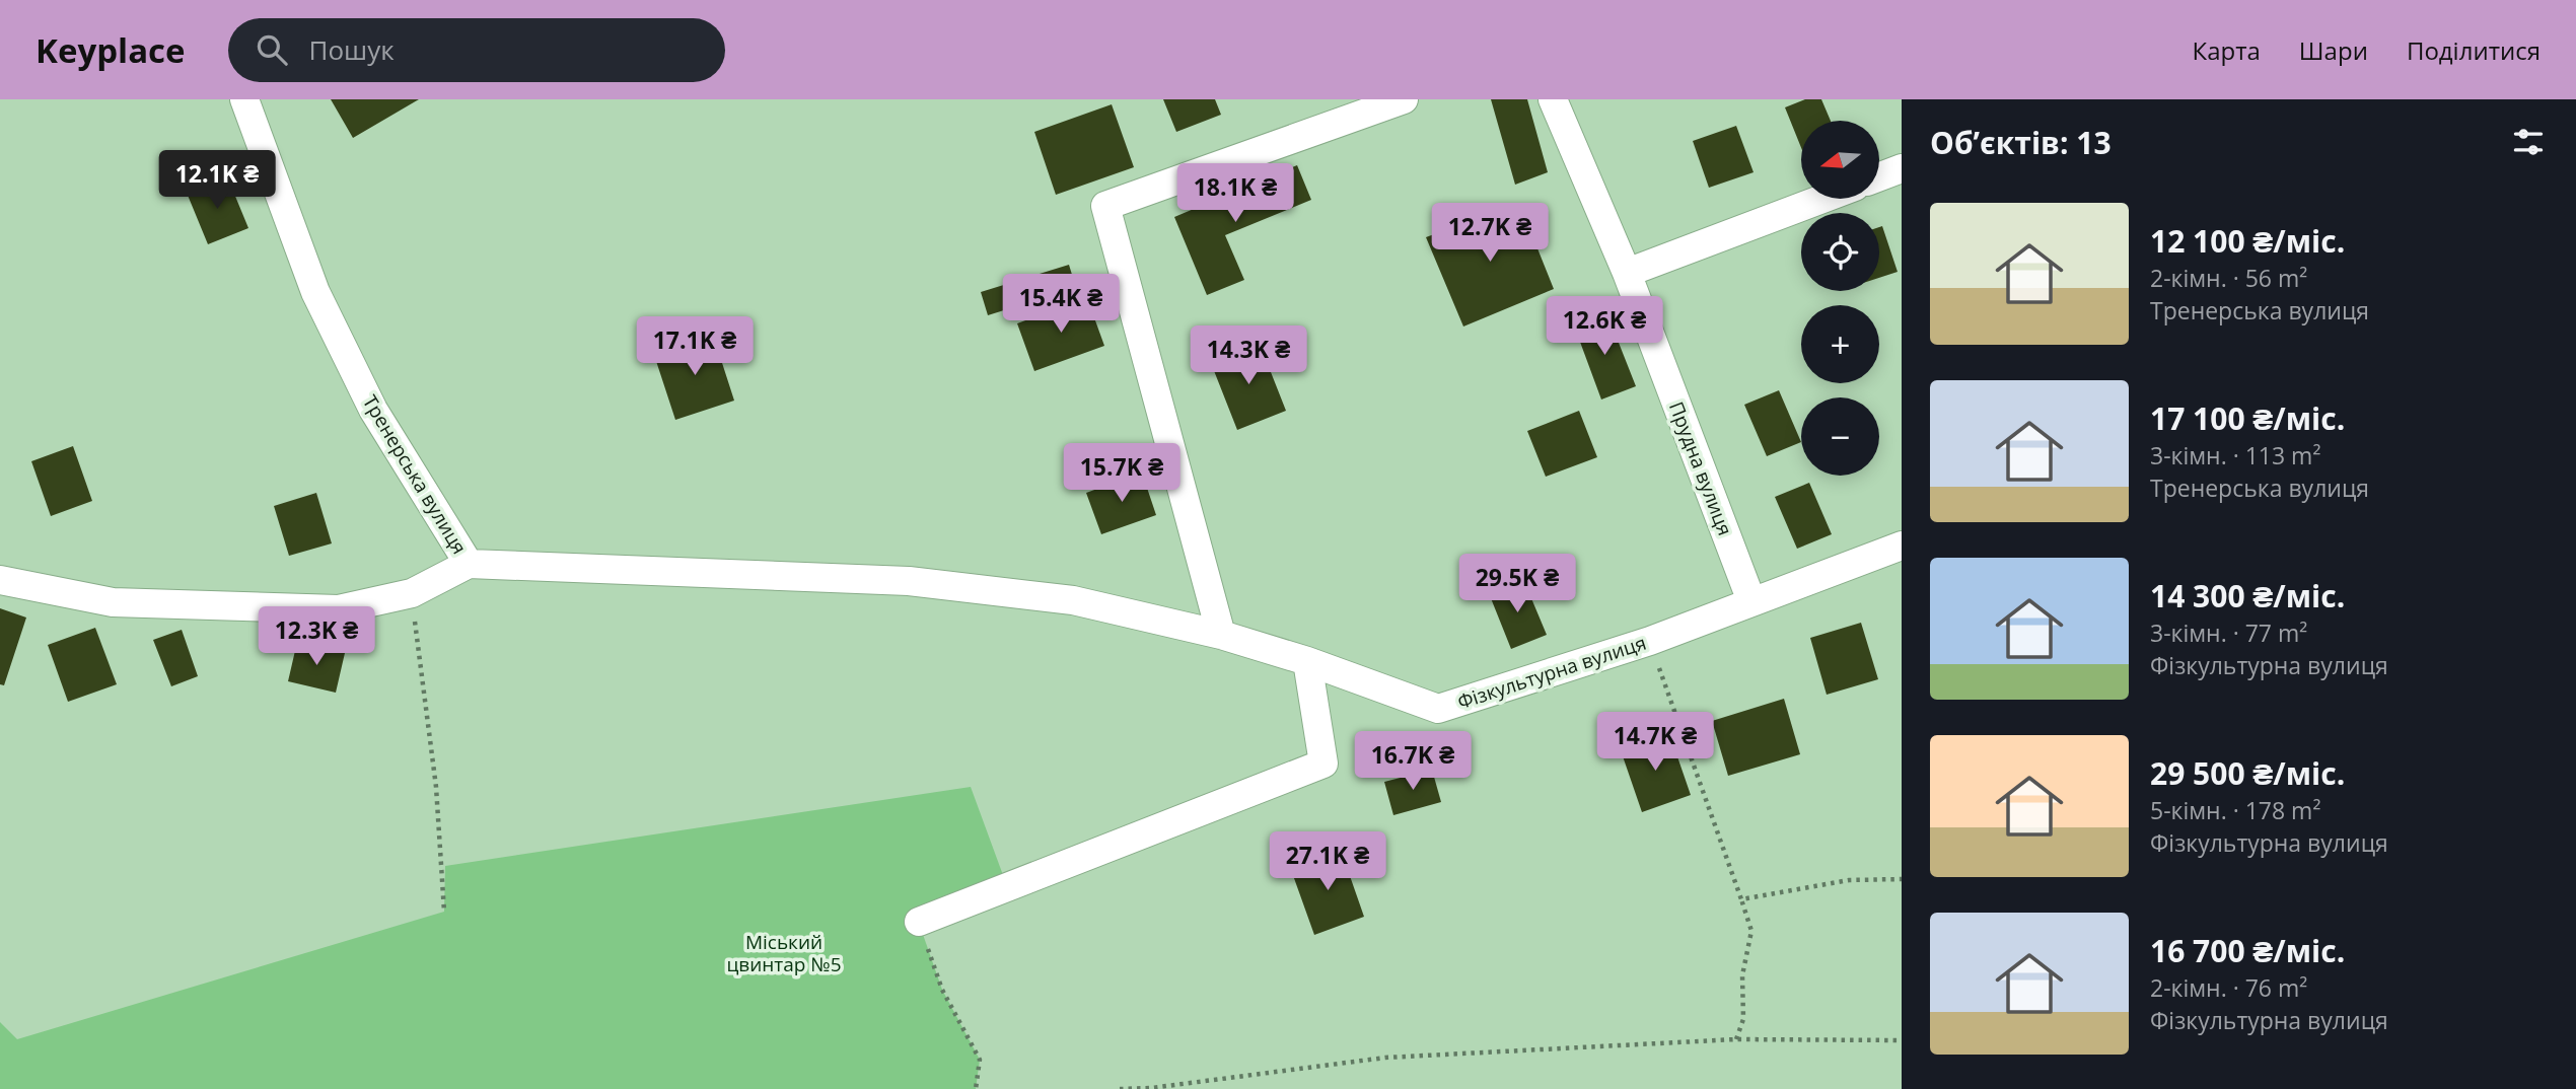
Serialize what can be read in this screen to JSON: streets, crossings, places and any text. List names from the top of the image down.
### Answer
{
  "streets": {
    "street": ["Прудна вулиця", "Тренерська вулиця", "Фізкультурна вулиця"]
  },
  "crossings": [
    ["Прудна вулиця", "Фізкультурна вулиця"],
    ["Тренерська вулиця", "Фізкультурна вулиця"]
  ],
  "parks": ["Міський цвинтар №5"],
  "north": "left",
  "page": {
    "header": "Keyplace",
    "search": "Пошук",
    "nav": ["Карта", "Шари", "Поділитися"],
    "heading": "Об’єктів: 13",
    "map_buttons": ["+", "−"],
    "price": [
      "12.1K ₴",
      "18.1K ₴",
      "12.7K ₴",
      "15.4K ₴",
      "12.6K ₴",
      "17.1K ₴",
      "14.3K ₴",
      "15.7K ₴",
      "29.5K ₴",
      "12.3K ₴",
      "14.7K ₴",
      "16.7K ₴",
      "27.1K ₴"
    ],
    "list": [
      {
        "name": "12 100 ₴/міс.",
        "note": "2-кімн. · 56 m² · Тренерська вулиця"
      },
      {
        "name": "17 100 ₴/міс.",
        "note": "3-кімн. · 113 m² · Тренерська вулиця"
      },
      {
        "name": "14 300 ₴/міс.",
        "note": "3-кімн. · 77 m² · Фізкультурна вулиця"
      },
      {
        "name": "29 500 ₴/міс.",
        "note": "5-кімн. · 178 m² · Фізкультурна вулиця"
      },
      {
        "name": "16 700 ₴/міс.",
        "note": "2-кімн. · 76 m² · Фізкультурна вулиця"
      }
    ]
  }
}
